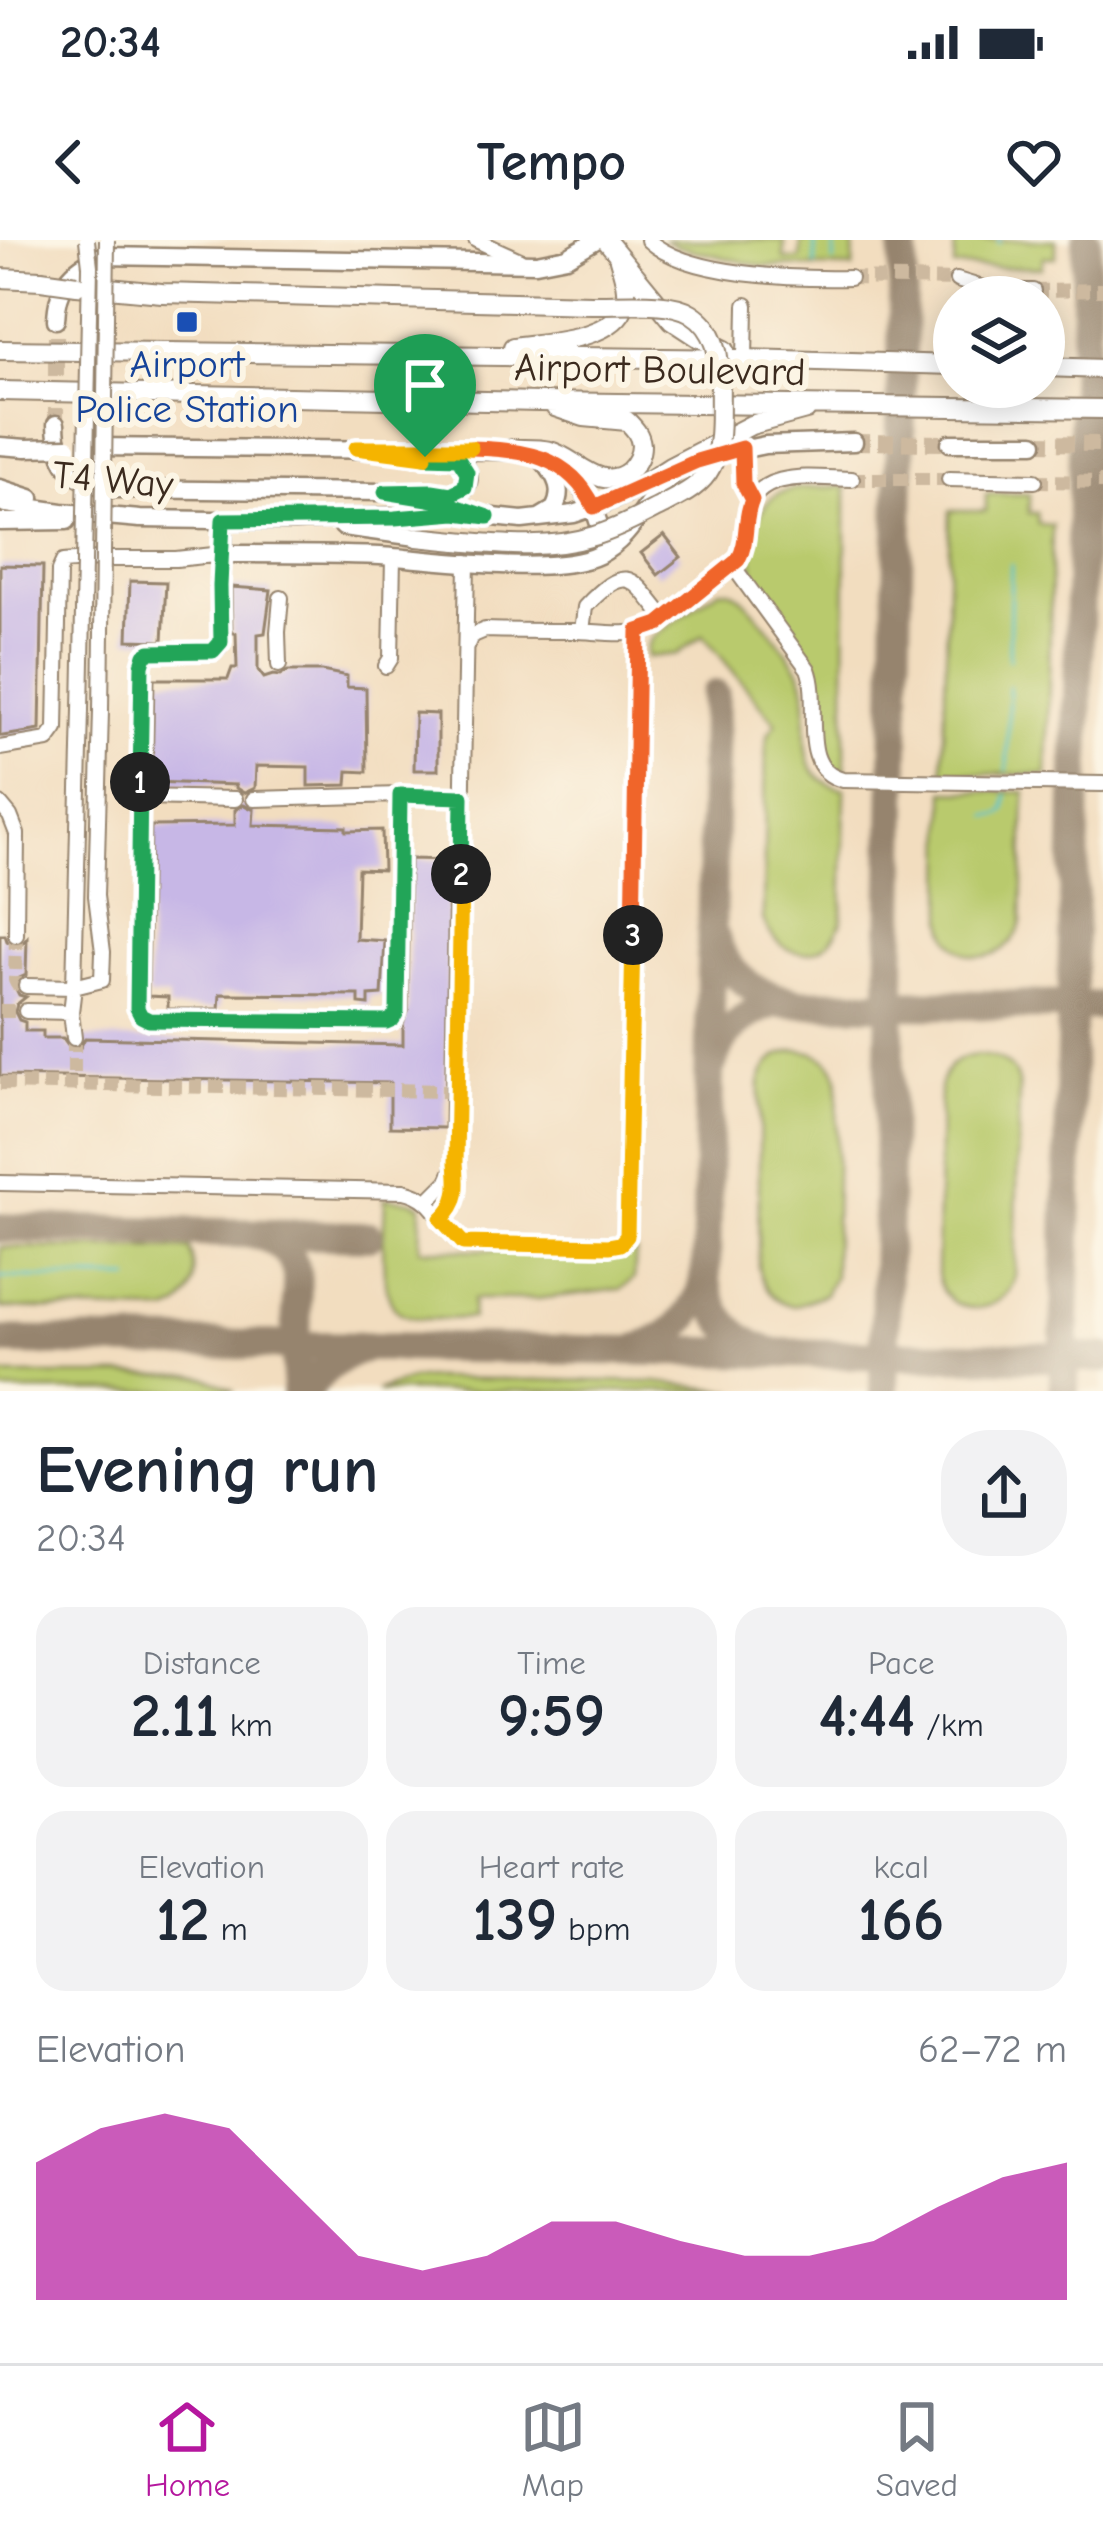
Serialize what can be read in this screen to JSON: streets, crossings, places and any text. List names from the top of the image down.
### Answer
{
  "streets": {
    "highway": ["Airport Boulevard"],
    "main road": ["T4 Way"]
  },
  "places": {
    "transit": ["Airport Police Station"]
  },
  "page": {
    "status": "20:34",
    "header": "Tempo",
    "pins": ["1", "2", "3"],
    "heading": ["Evening run", "20:34"],
    "stats": [
      ["Distance", "2.11 km"],
      ["Time", "9:59"],
      ["Pace", "4:44 /km"],
      ["Elevation", "12 m"],
      ["Heart rate", "139 bpm"],
      ["kcal", "166"]
    ],
    "chart": ["Elevation", "62–72 m"],
    "tabs": ["Home", "Map", "Saved"]
  }
}
